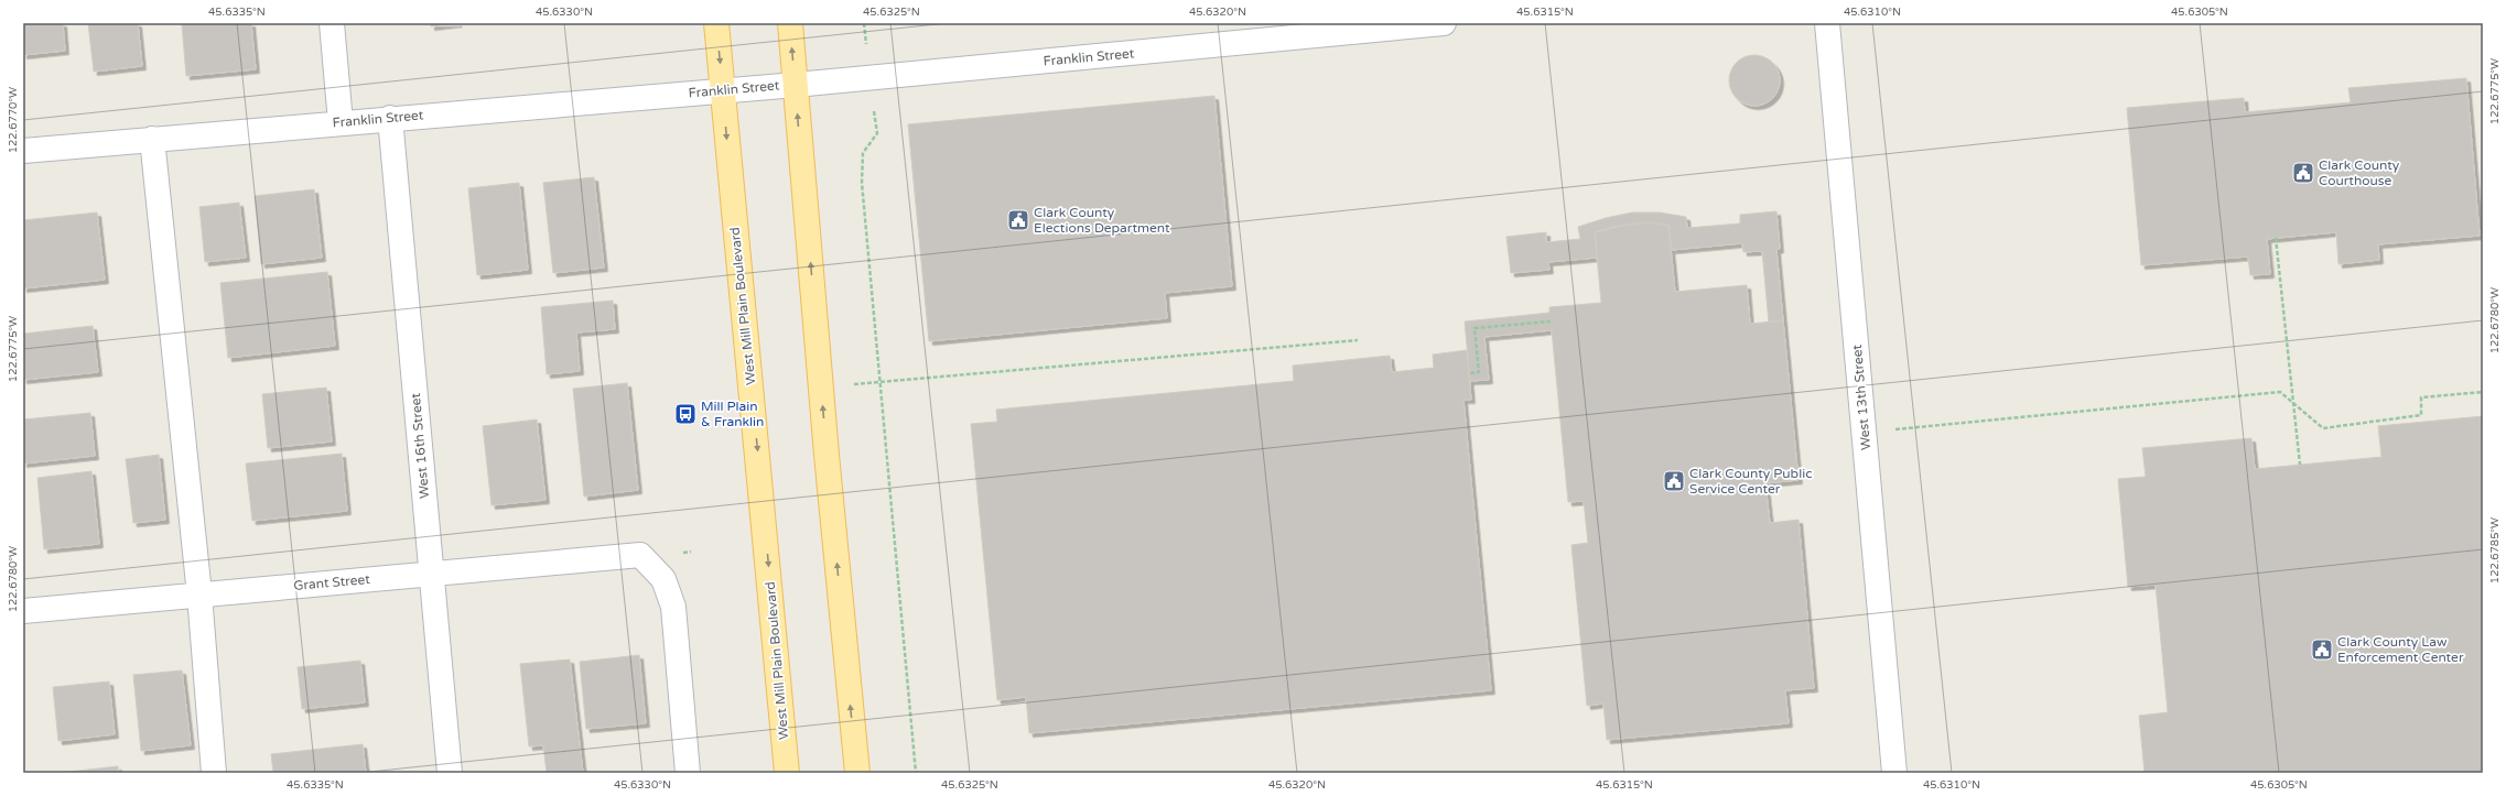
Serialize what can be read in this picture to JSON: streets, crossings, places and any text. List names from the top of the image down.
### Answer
{
  "streets": {
    "main road": ["West Mill Plain Boulevard"],
    "street": [
      "Franklin Street",
      "West 13th Street",
      "West 16th Street",
      "Grant Street"
    ]
  },
  "crossings": [
    ["Franklin Street", "West Mill Plain Boulevard"],
    ["Franklin Street", "West 16th Street"],
    ["West 16th Street", "Grant Street"]
  ],
  "places": {
    "public building": [
      "Clark County Courthouse",
      "Clark County Elections Department",
      "Clark County Public Service Center",
      "Clark County Law Enforcement Center"
    ],
    "bus stop": ["Mill Plain & Franklin"]
  },
  "coordinates": [
    "45.6335°N",
    "45.6330°N",
    "45.6325°N",
    "45.6320°N",
    "45.6315°N",
    "45.6310°N",
    "45.6305°N",
    "122.6775°W",
    "122.6770°W",
    "122.6780°W",
    "122.6785°W"
  ]
}
